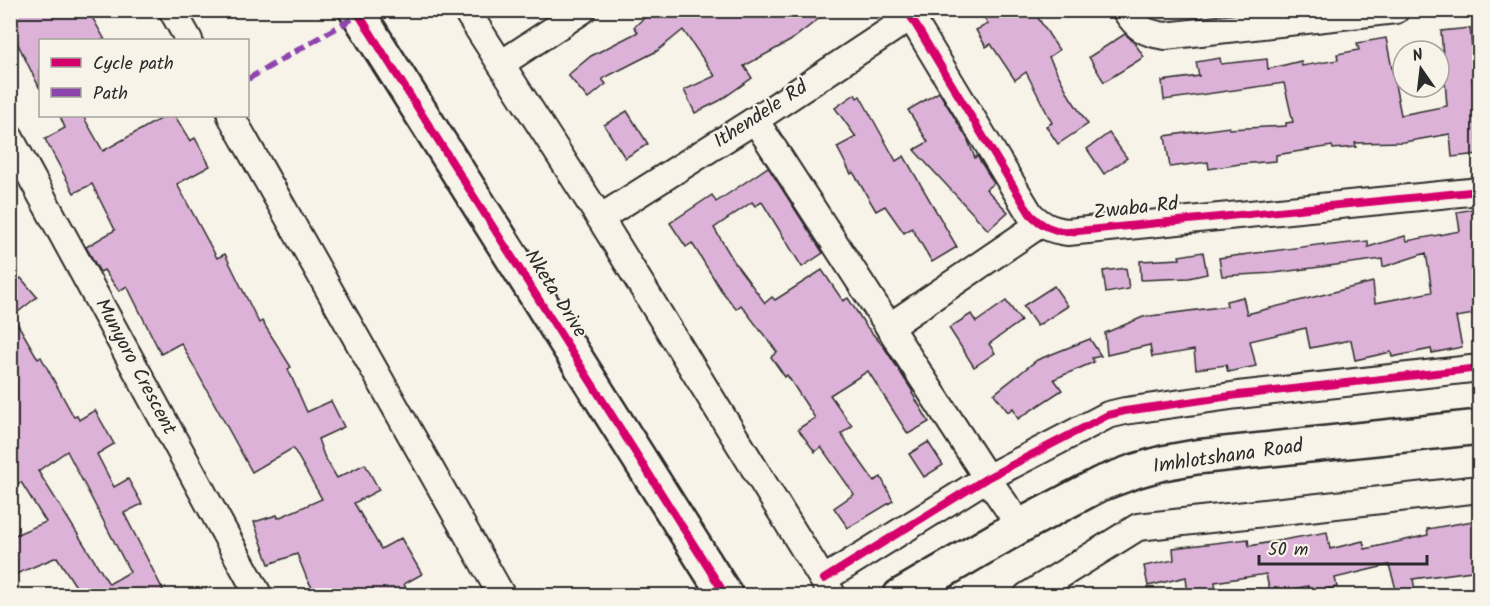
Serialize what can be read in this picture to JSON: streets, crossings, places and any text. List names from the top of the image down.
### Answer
{
  "streets": {
    "street": [
      "Ithendele Rd",
      "Zwaba Rd",
      "Nketa Drive",
      "Munyoro Crescent",
      "Imhlotshana Road"
    ]
  },
  "legend": ["Cycle path", "Path"],
  "scale_bar": "50 m",
  "north": "top"
}
